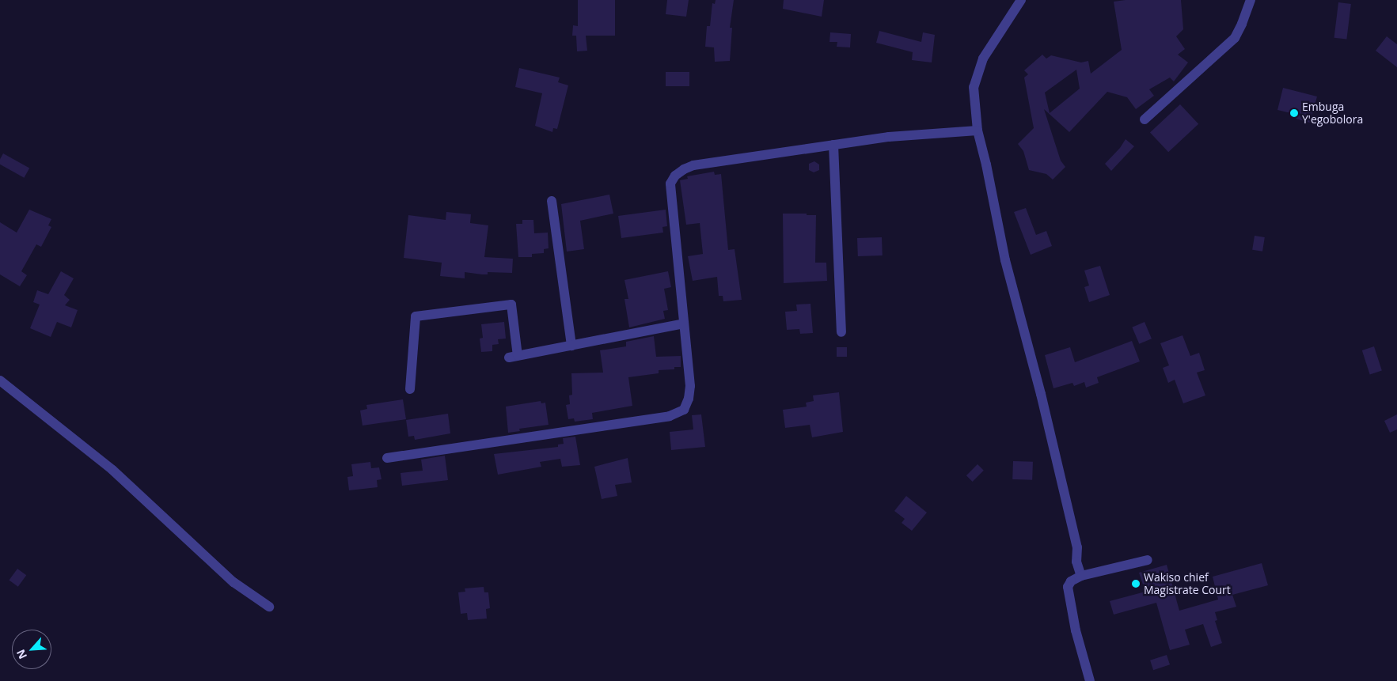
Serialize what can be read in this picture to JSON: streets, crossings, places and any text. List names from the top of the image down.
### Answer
{
  "places": ["Embuga Y'egobolora", "Wakiso chief Magistrate Court"],
  "north": "bottom left"
}
